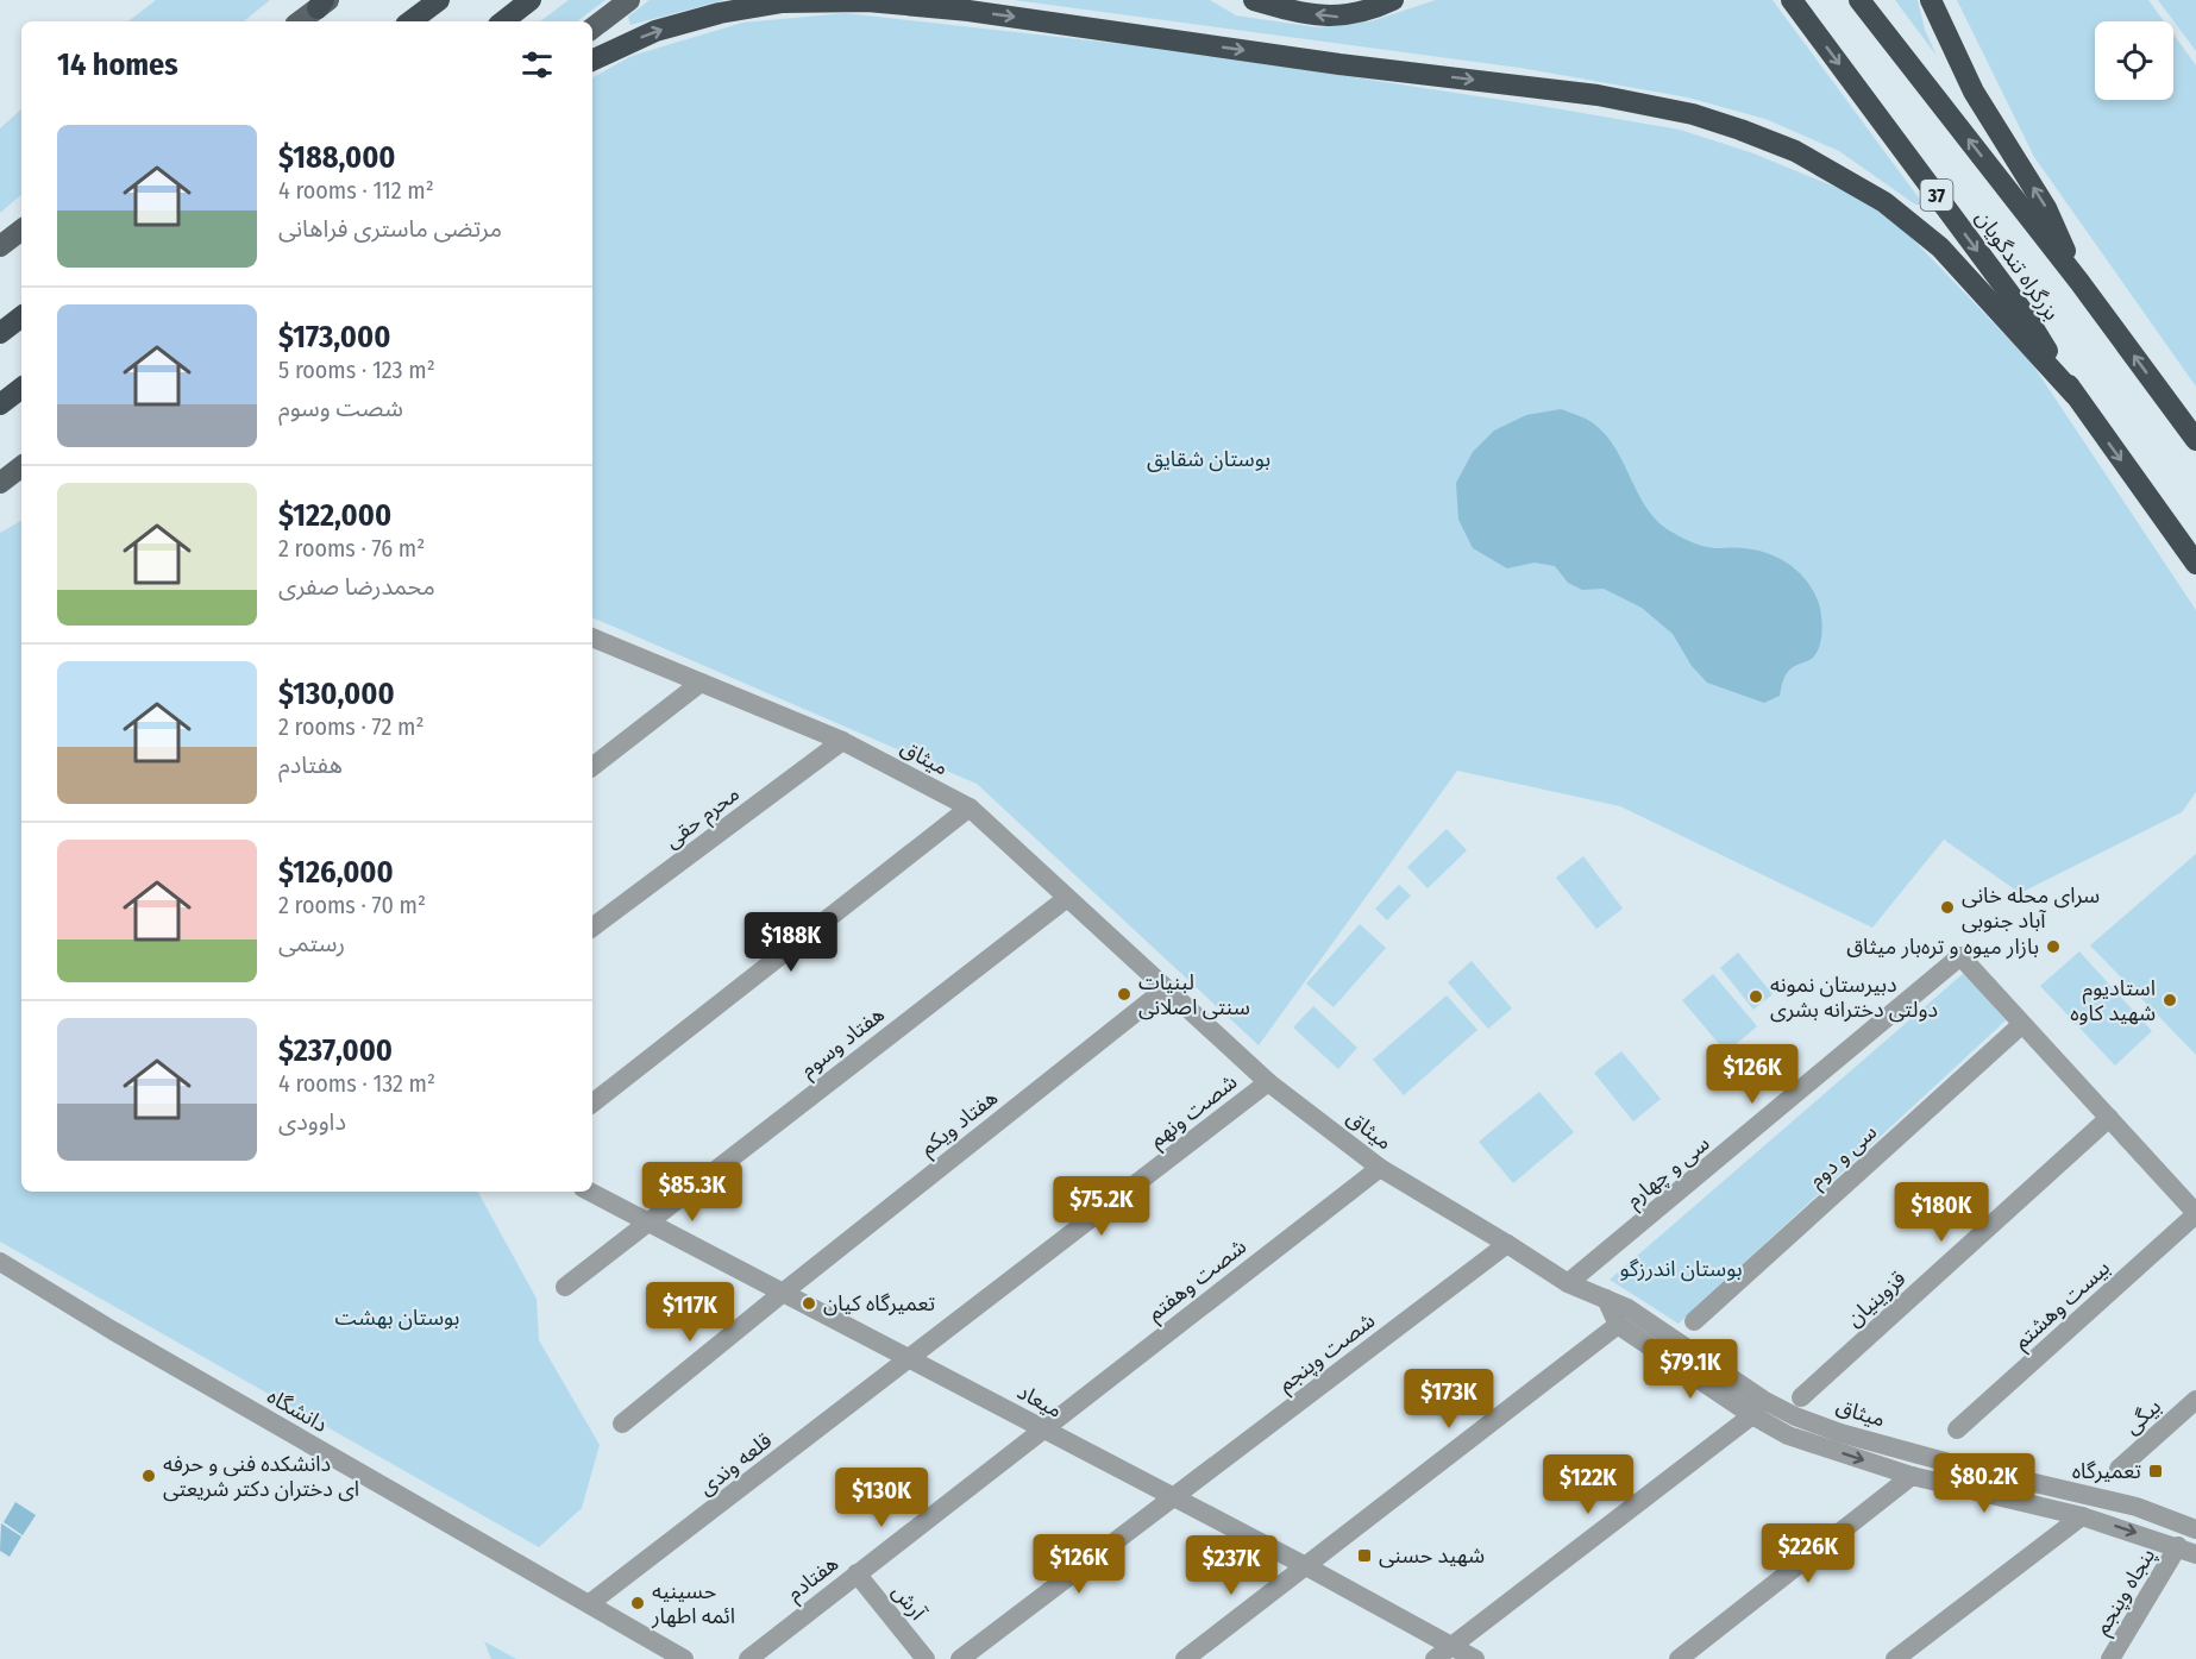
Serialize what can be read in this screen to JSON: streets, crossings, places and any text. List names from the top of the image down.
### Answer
{
  "streets": {
    "highway": ["37", "بزرگراه تندگویان"],
    "street": [
      "میثاق",
      "محرم حقی",
      "هفتاد وسوم",
      "شصت ونهم",
      "هفتاد ویکم",
      "سی و دوم",
      "سی و چهارم",
      "شصت وهفتم",
      "قزوینیان",
      "بیست وهشتم",
      "شصت وپنجم",
      "میعاد",
      "دانشگاه",
      "بیگی",
      "قلعه وندی",
      "هفتادم",
      "پنجاه وپنجم",
      "آرش"
    ]
  },
  "crossings": [
    ["میثاق", "محرم حقی"],
    ["میثاق", "هفتاد وسوم"],
    ["میثاق", "شصت ونهم"],
    ["میثاق", "هفتاد ویکم"],
    ["میثاق", "سی و چهارم"],
    ["میثاق", "شصت وهفتم"],
    ["میثاق", "شصت وپنجم"],
    ["میثاق", "پنجاه وپنجم"],
    ["هفتاد وسوم", "میعاد"],
    ["شصت ونهم", "میعاد"],
    ["شصت ونهم", "قلعه وندی"],
    ["هفتاد ویکم", "میعاد"],
    ["سی و دوم", "سی و چهارم"],
    ["شصت وهفتم", "میعاد"],
    ["شصت وهفتم", "هفتادم"],
    ["شصت وپنجم", "میعاد"],
    ["میعاد", "قلعه وندی"],
    ["میعاد", "هفتادم"],
    ["دانشگاه", "قلعه وندی"],
    ["هفتادم", "آرش"]
  ],
  "parks": ["بوستان شقایق", "بوستان اندرزگو", "بوستان بهشت"],
  "places": {
    "other": [
      "سرای محله خانی آباد جنوبی",
      "بازار میوه و تره‌بار میثاق",
      "لبنیات سنتی اصلانی",
      "دبیرستان نمونه دولتی دخترانه بشری",
      "استادیوم شهید کاوه",
      "تعمیرگاه کیان",
      "دانشکده فنی و حرفه ای دختران دکتر شریعتی",
      "حسینیه ائمه اطهار"
    ],
    "transit": ["تعمیرگاه", "شهید حسنی"]
  },
  "page": {
    "heading": "14 homes",
    "list": [
      {
        "name": "$188,000",
        "note": "4 rooms · 112 m² · مرتضی ماستری فراهانی"
      },
      {
        "name": "$173,000",
        "note": "5 rooms · 123 m² · شصت وسوم"
      },
      {
        "name": "$122,000",
        "note": "2 rooms · 76 m² · محمدرضا صفری"
      },
      {
        "name": "$130,000",
        "note": "2 rooms · 72 m² · هفتادم"
      },
      {
        "name": "$126,000",
        "note": "2 rooms · 70 m² · رستمی"
      },
      {
        "name": "$237,000",
        "note": "4 rooms · 132 m² · داوودی"
      }
    ],
    "price": [
      "$188K",
      "$126K",
      "$85.3K",
      "$75.2K",
      "$180K",
      "$117K",
      "$79.1K",
      "$173K",
      "$80.2K",
      "$122K",
      "$130K",
      "$226K",
      "$126K",
      "$237K"
    ]
  }
}
